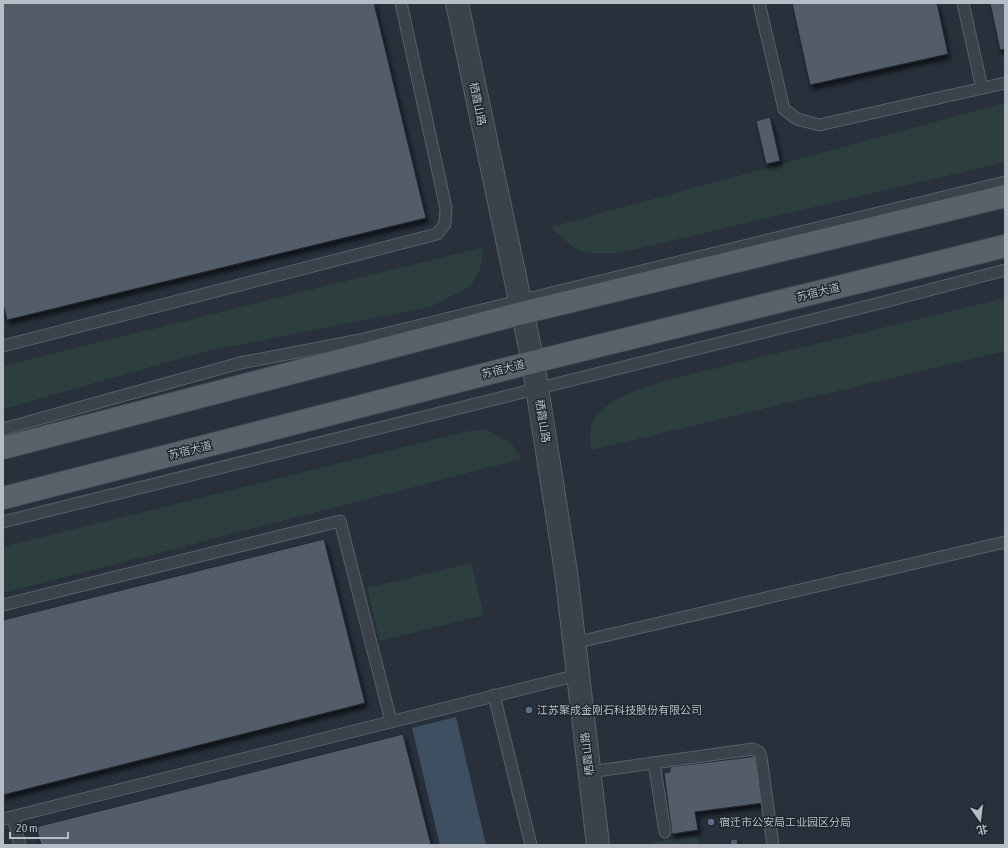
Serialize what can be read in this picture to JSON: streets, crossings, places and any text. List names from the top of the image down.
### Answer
{
  "streets": {
    "main road": ["苏宿大道"],
    "street": ["栖霞山路"]
  },
  "crossings": [
    ["栖霞山路", "苏宿大道"]
  ],
  "places": ["江苏聚成金刚石科技股份有限公司", "宿迁市公安局工业园区分局"],
  "scale_bar": "20 m",
  "north": "bottom"
}
